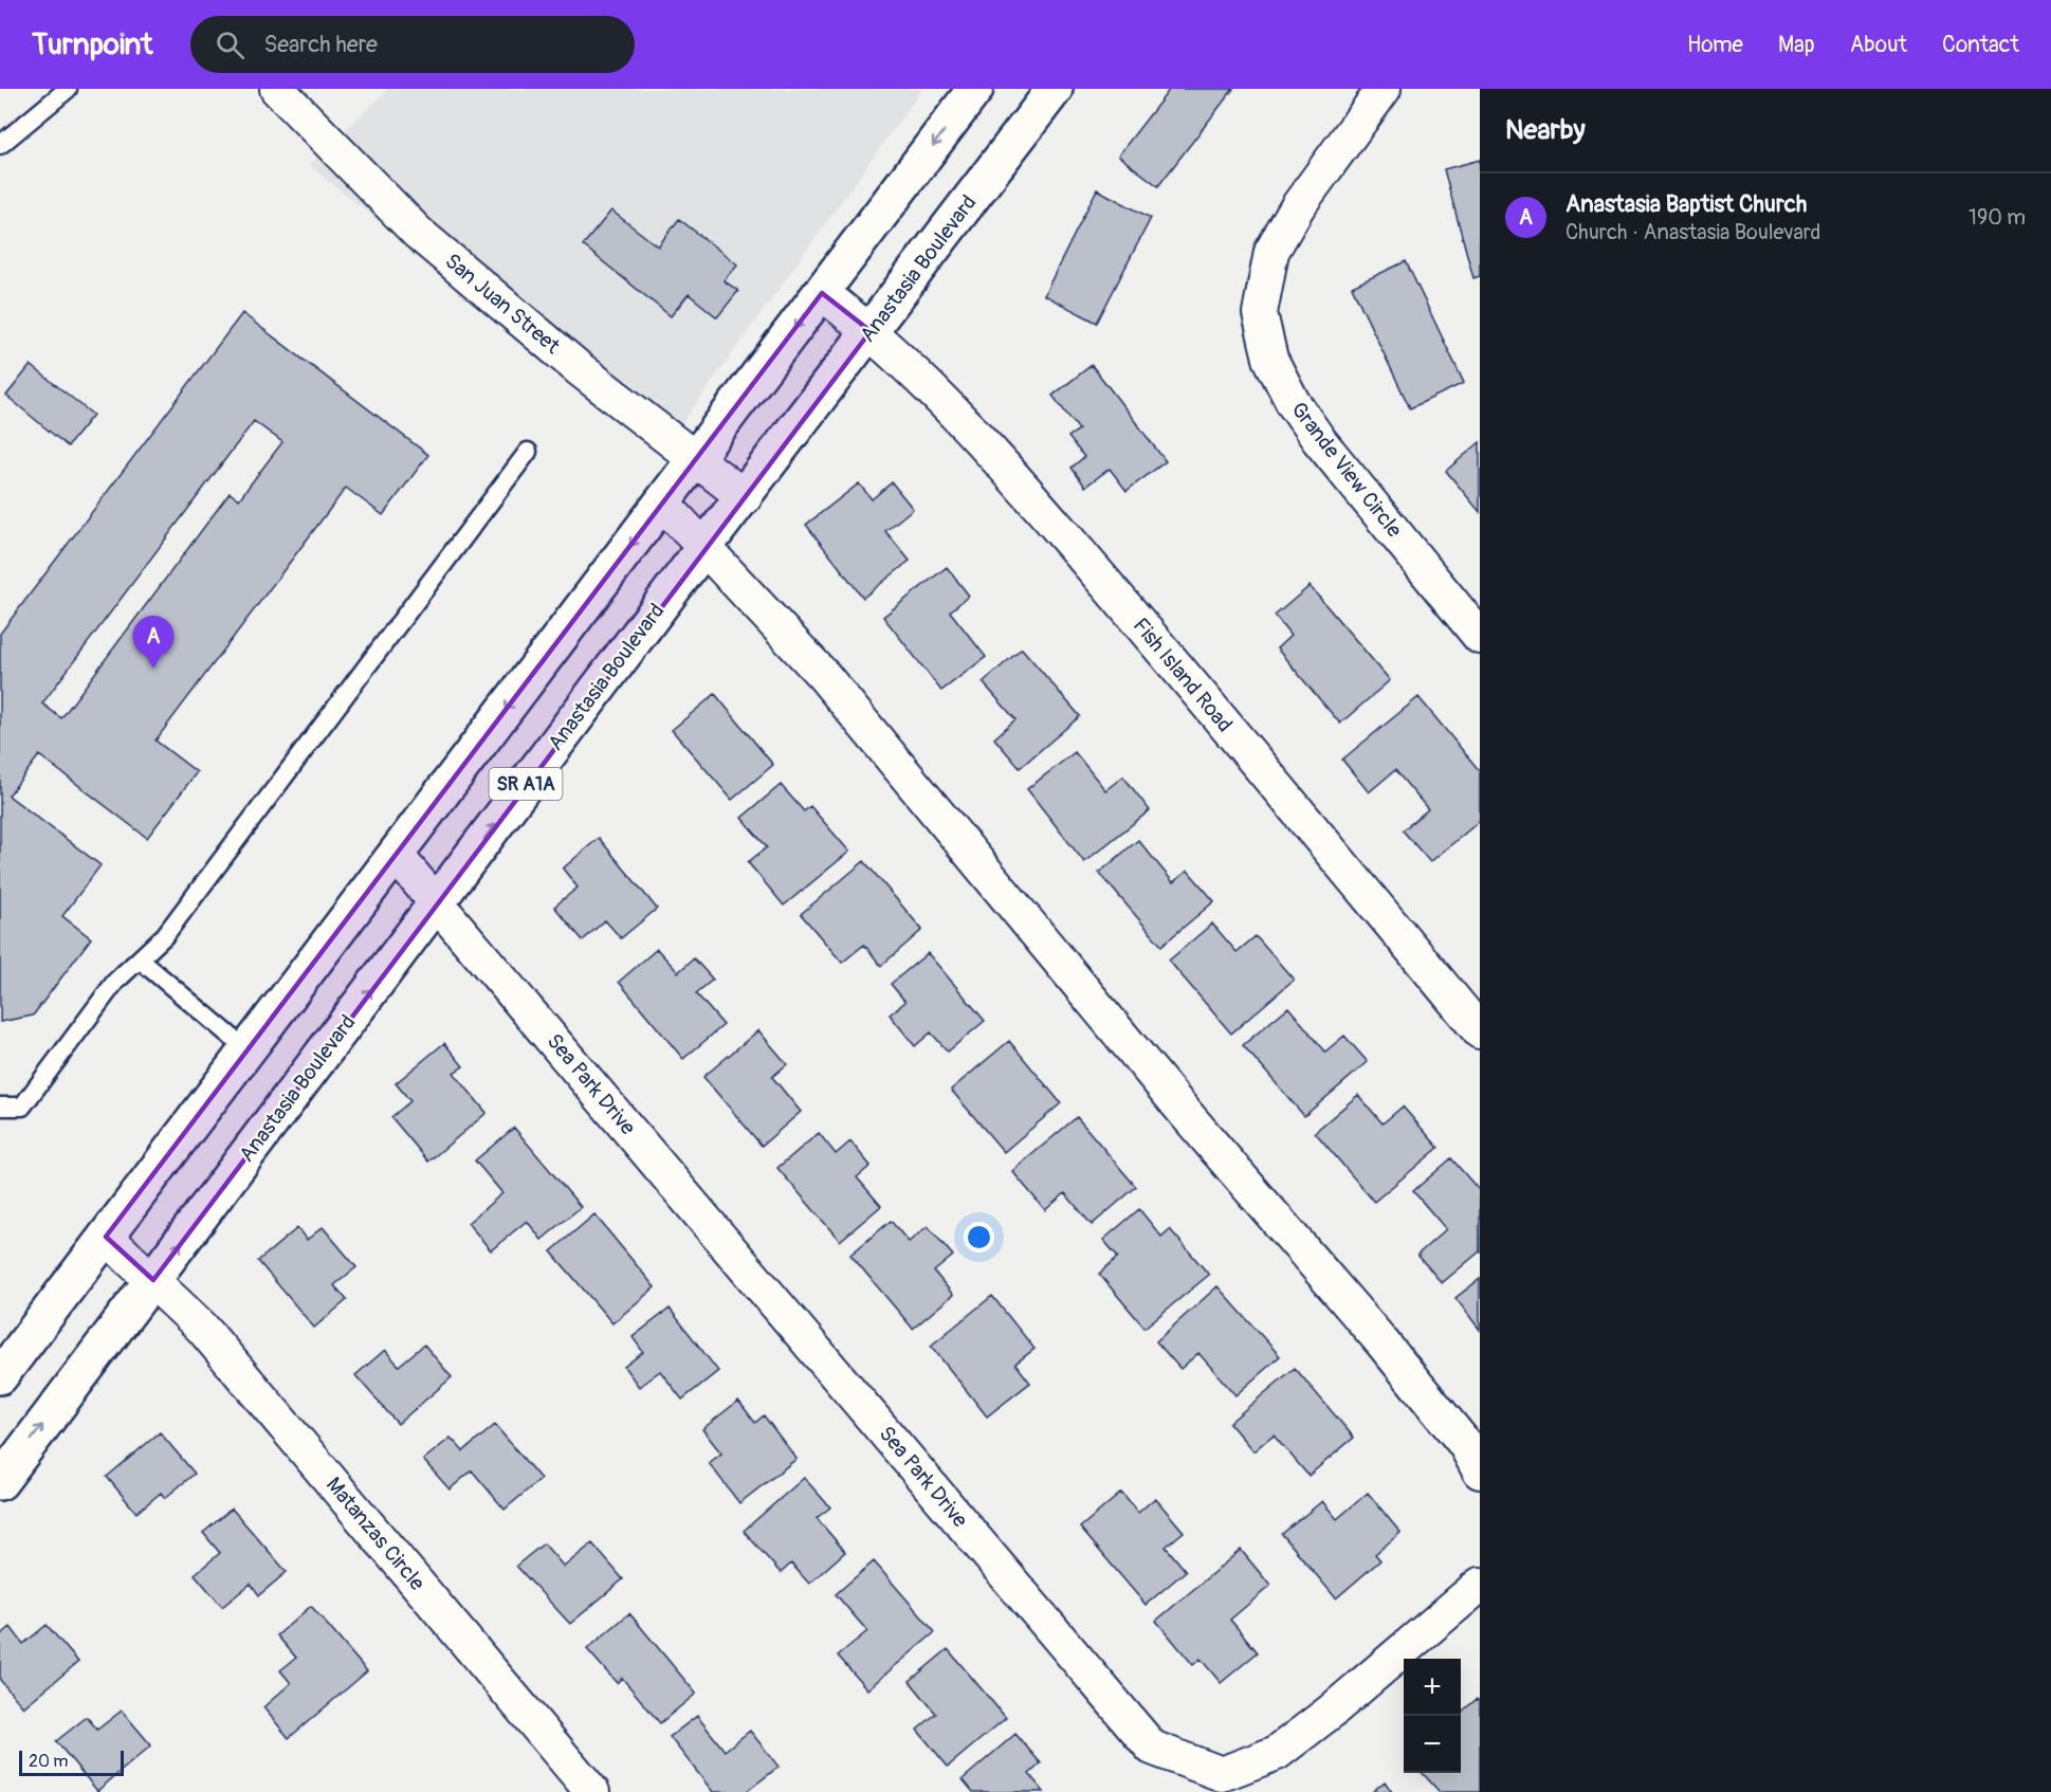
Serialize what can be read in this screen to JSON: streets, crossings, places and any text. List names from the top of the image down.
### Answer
{
  "streets": {
    "main road": ["Anastasia Boulevard", "SR A1A"],
    "street": [
      "San Juan Street",
      "Grande View Circle",
      "Fish Island Road",
      "Sea Park Drive",
      "Matanzas Circle"
    ]
  },
  "crossings": [
    ["Anastasia Boulevard", "San Juan Street"],
    ["Anastasia Boulevard", "Fish Island Road"],
    ["Anastasia Boulevard", "Sea Park Drive"],
    ["Anastasia Boulevard", "Matanzas Circle"],
    ["San Juan Street", "SR A1A"],
    ["Fish Island Road", "SR A1A"],
    ["SR A1A", "Sea Park Drive"],
    ["SR A1A", "Matanzas Circle"]
  ],
  "scale_bar": "20 m",
  "page": {
    "header": "Turnpoint",
    "search": "Search here",
    "nav": [
      "Home",
      "Map",
      "About",
      "Contact"
    ],
    "heading": "Nearby",
    "list": [
      {
        "mark": "A",
        "name": "Anastasia Baptist Church",
        "note": "Church · Anastasia Boulevard",
        "value": "190 m"
      }
    ],
    "pins": "A",
    "map_buttons": ["+", "−"],
    "scale": "20 m"
  }
}
